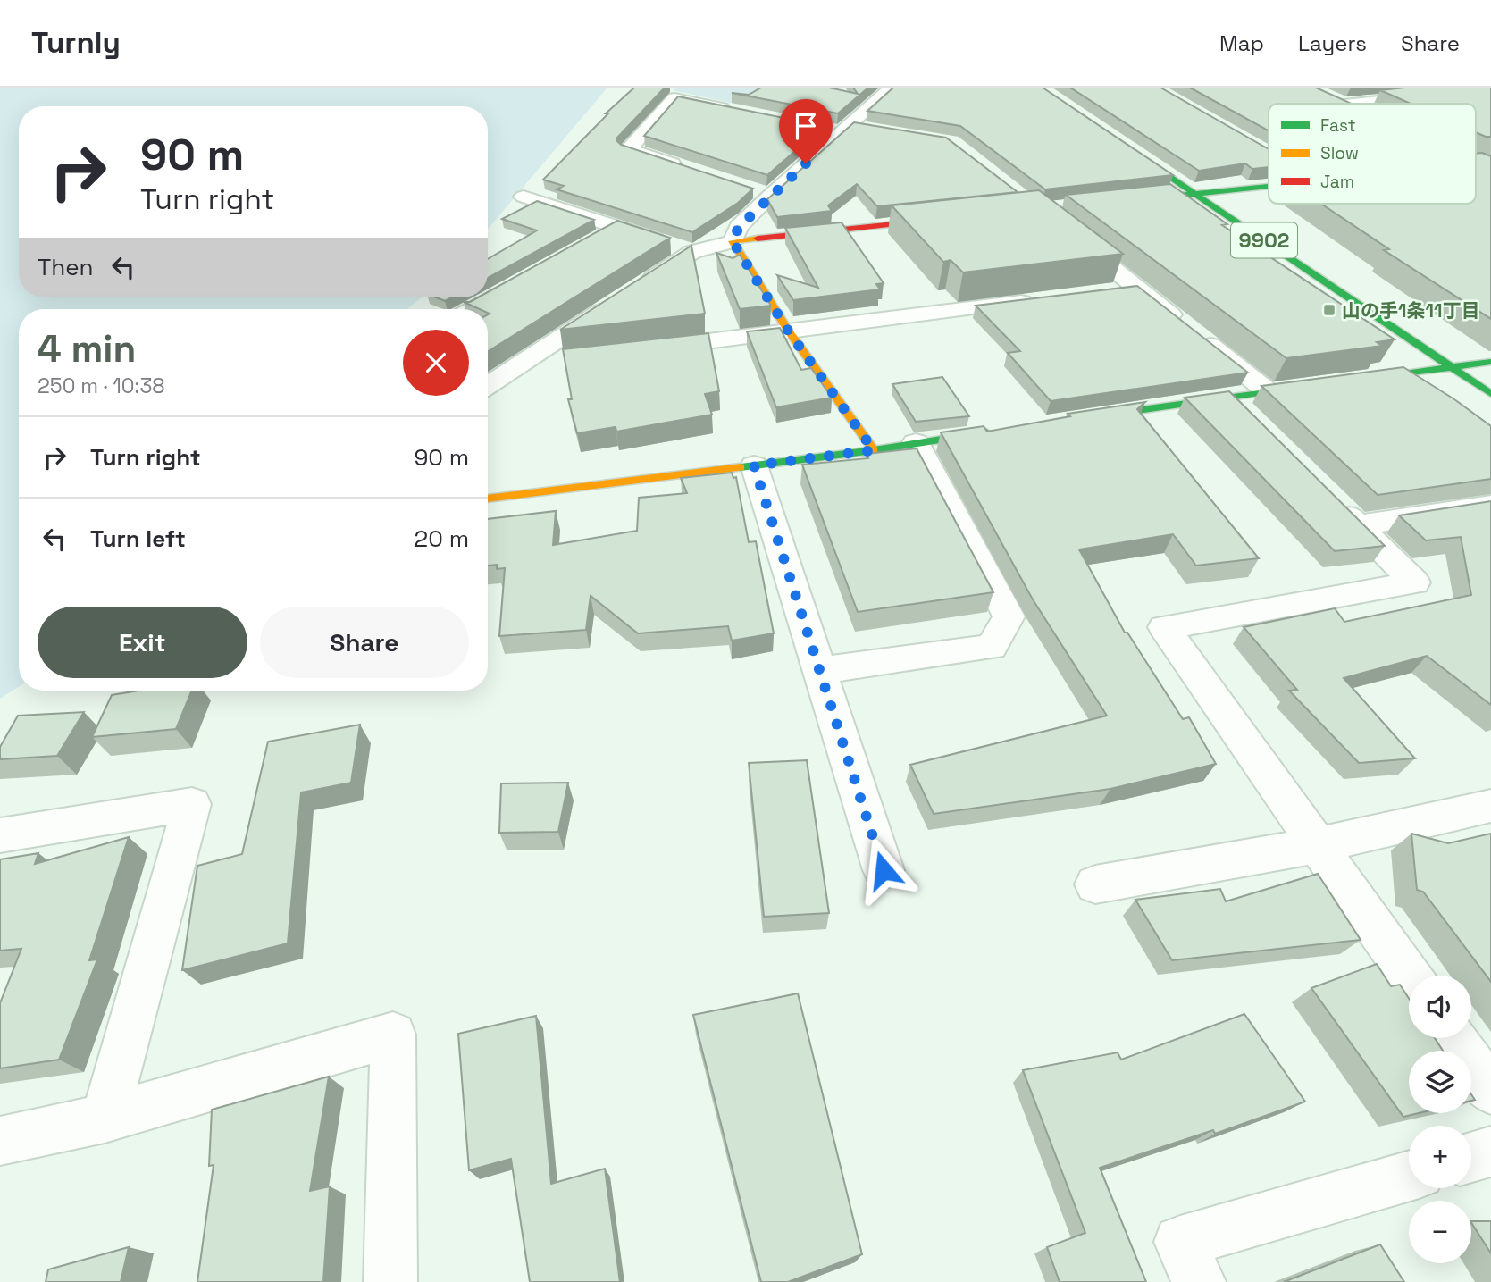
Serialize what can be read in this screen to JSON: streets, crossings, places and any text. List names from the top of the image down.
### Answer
{
  "streets": {
    "street": ["9902"]
  },
  "places": {
    "transit": ["山の手1条11丁目"]
  },
  "legend": ["Fast", "Slow", "Jam"],
  "page": {
    "header": "Turnly",
    "nav": ["Map", "Layers", "Share"],
    "turn": ["90 m", "Turn right"],
    "then": "Then",
    "heading": ["4 min", "250 m · 10:38"],
    "list": [
      {
        "name": "Turn right",
        "value": "90 m"
      },
      {
        "name": "Turn left",
        "value": "20 m"
      }
    ],
    "buttons": ["Exit", "Share"],
    "map_buttons": ["+", "−"]
  }
}
